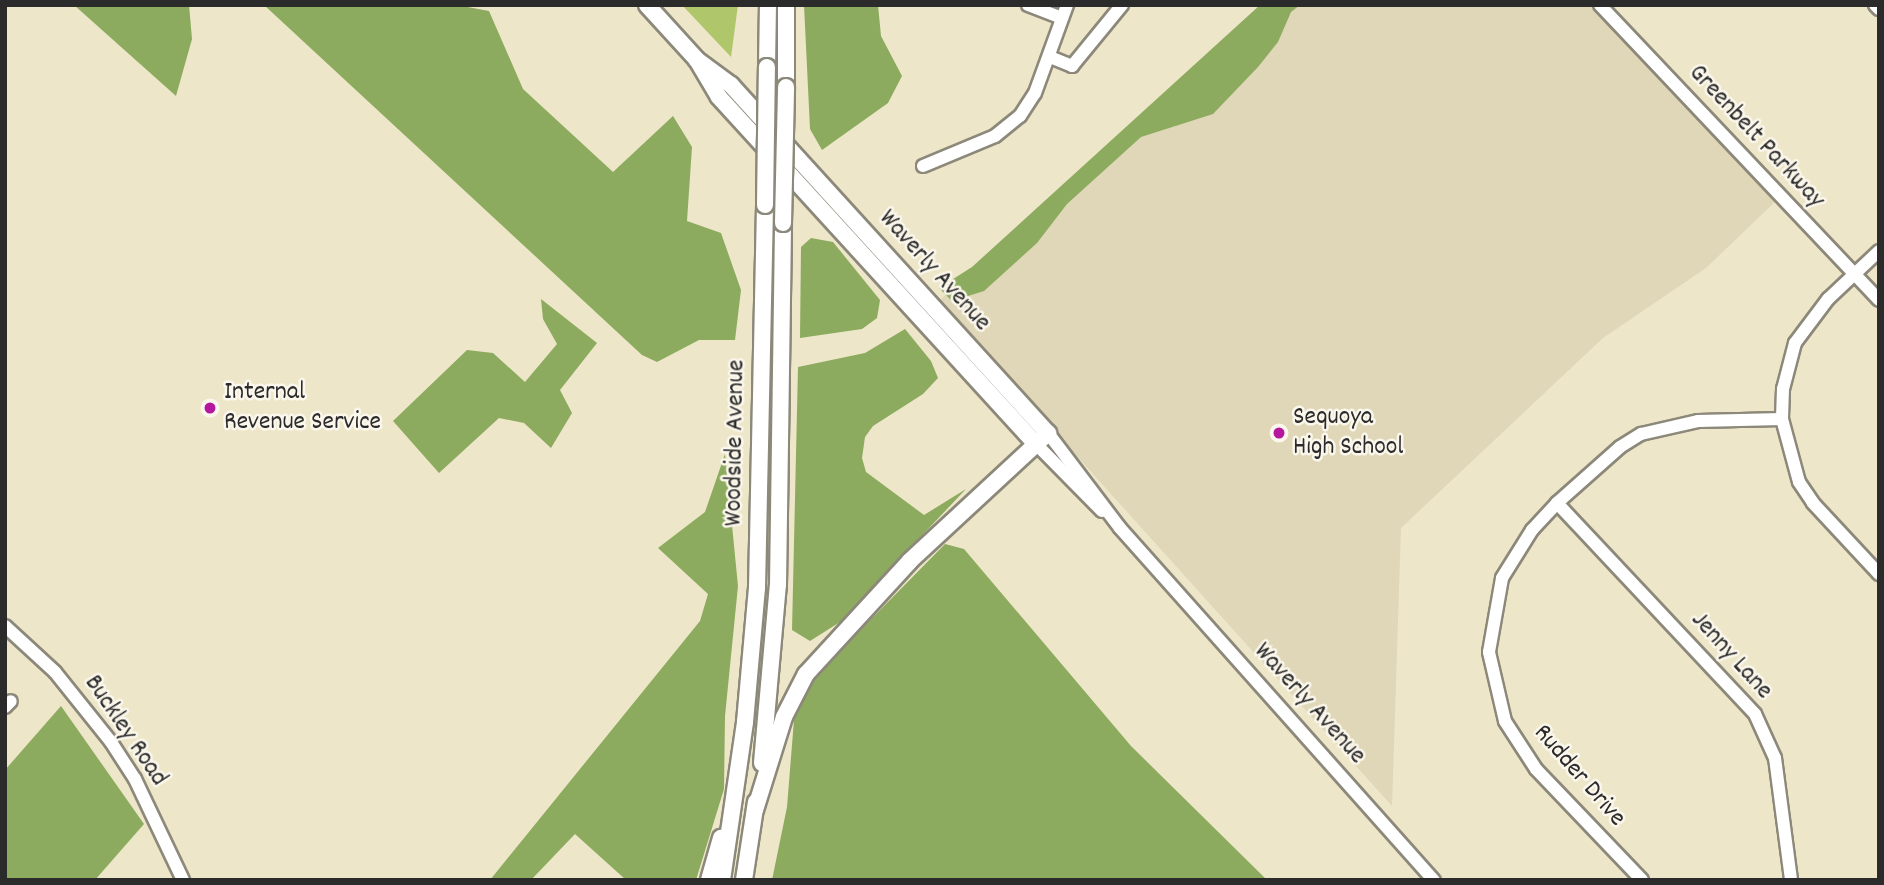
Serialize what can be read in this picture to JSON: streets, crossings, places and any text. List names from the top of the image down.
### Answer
{
  "streets": {
    "main road": ["Waverly Avenue", "Woodside Avenue"],
    "street": [
      "Greenbelt Parkway",
      "Jenny Lane",
      "Buckley Road",
      "Rudder Drive"
    ]
  },
  "crossings": [
    ["Jenny Lane", "Rudder Drive"]
  ],
  "places": ["Internal Revenue Service", "Sequoya High School"]
}
